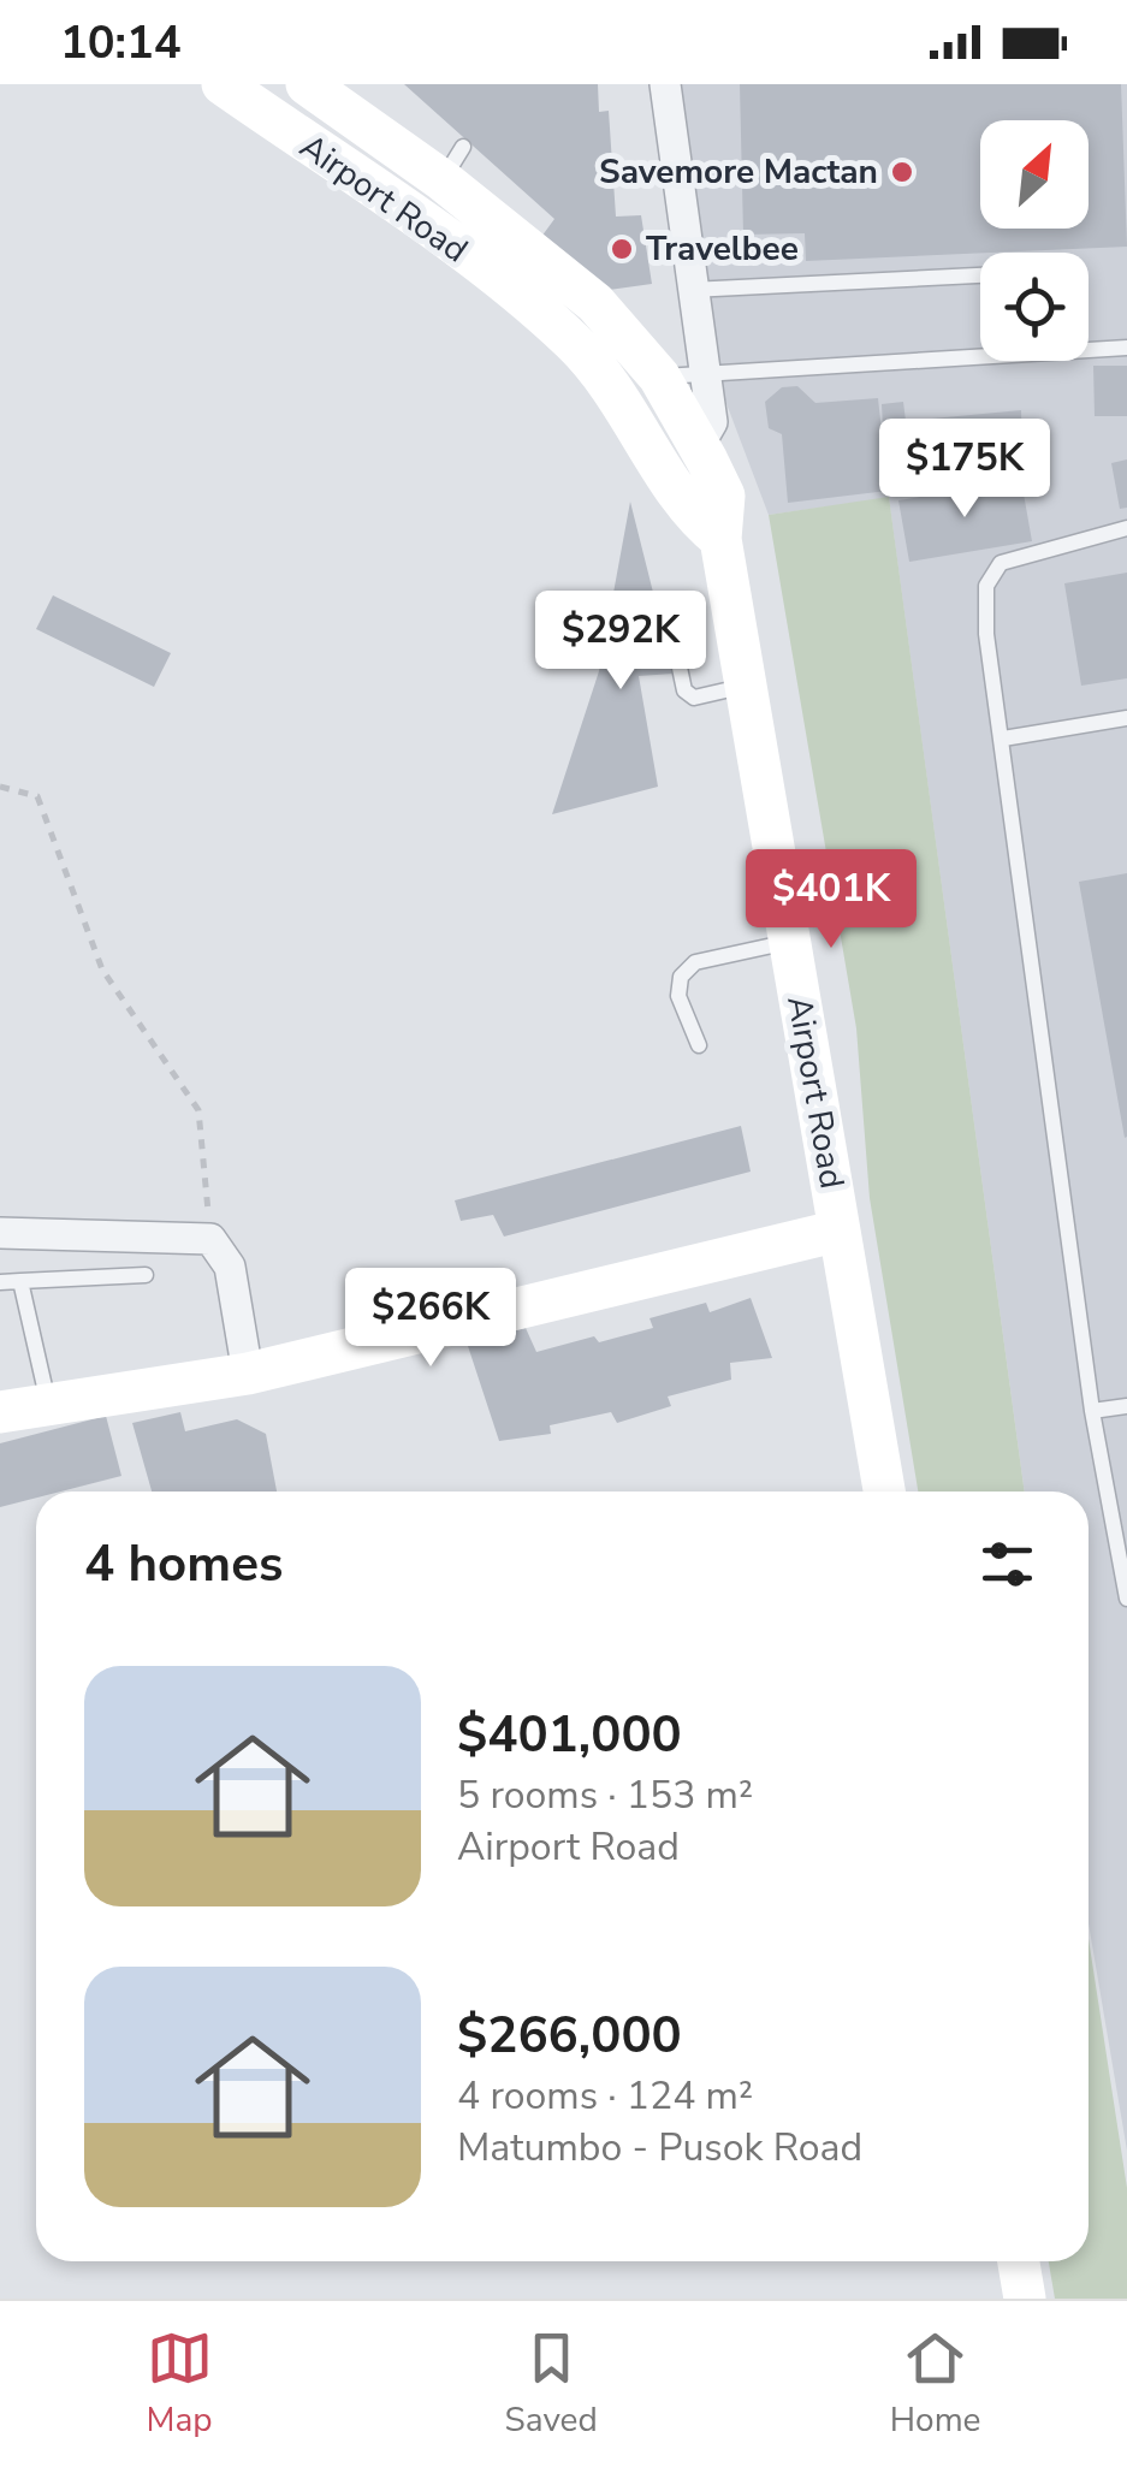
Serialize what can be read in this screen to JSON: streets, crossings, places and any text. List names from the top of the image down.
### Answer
{
  "streets": {
    "street": ["Airport Road"]
  },
  "places": ["Savemore Mactan", "Travelbee"],
  "north": "top right",
  "page": {
    "status": "10:14",
    "price": [
      "$175K",
      "$292K",
      "$401K",
      "$266K"
    ],
    "heading": "4 homes",
    "list": [
      {
        "name": "$401,000",
        "note": "5 rooms · 153 m² · Airport Road"
      },
      {
        "name": "$266,000",
        "note": "4 rooms · 124 m² · Matumbo - Pusok Road"
      }
    ],
    "tabs": ["Map", "Saved", "Home"]
  }
}
